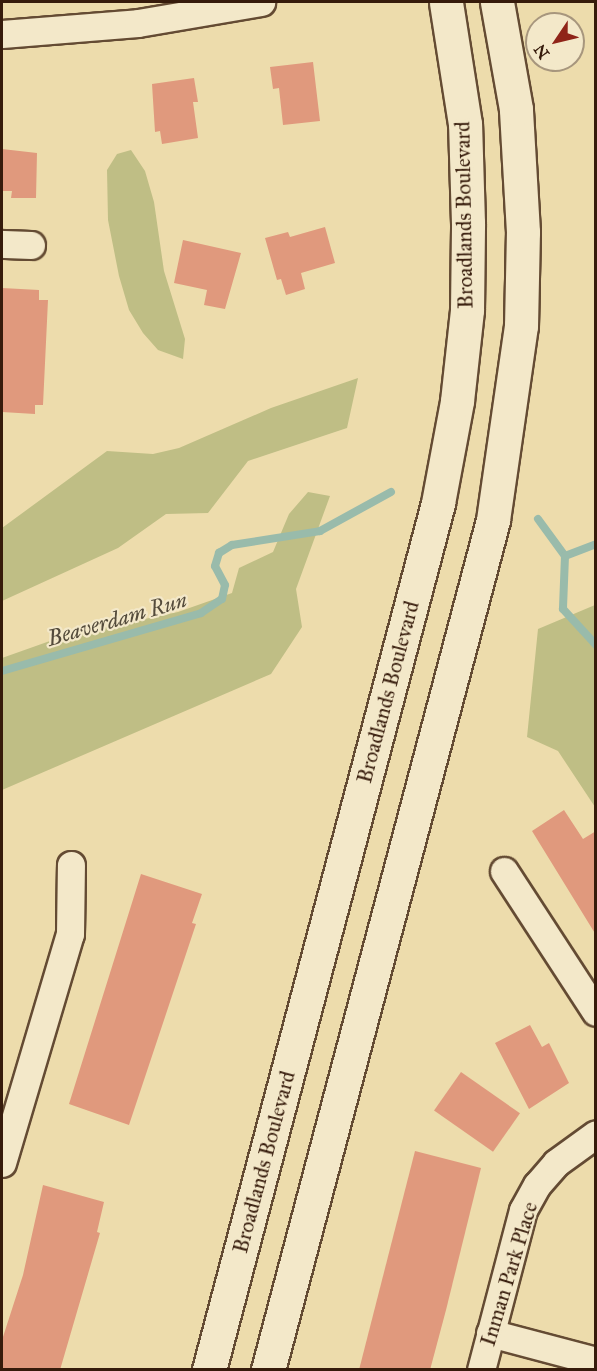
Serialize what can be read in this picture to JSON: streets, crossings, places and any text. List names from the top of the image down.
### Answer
{
  "streets": {
    "main road": ["Broadlands Boulevard"],
    "street": ["Inman Park Place"]
  },
  "water": ["Beaverdam Run"],
  "north": "bottom left"
}
